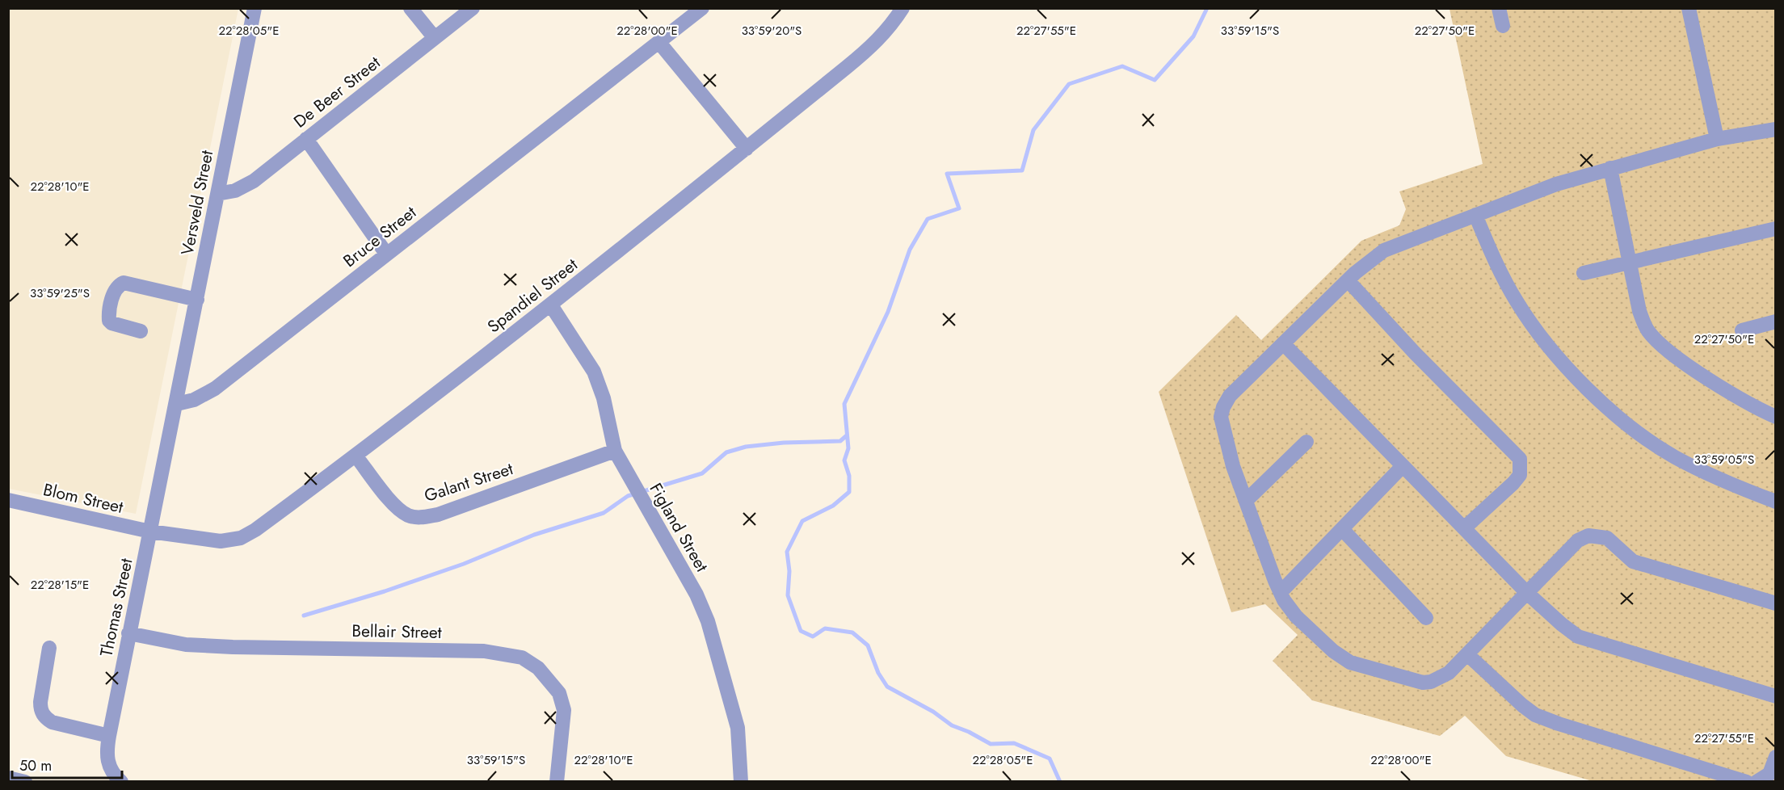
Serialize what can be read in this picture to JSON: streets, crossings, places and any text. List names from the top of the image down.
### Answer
{
  "streets": {
    "street": [
      "De Beer Street",
      "Versveld Street",
      "Bruce Street",
      "Spandiel Street",
      "Galant Street",
      "Blom Street",
      "Figland Street",
      "Thomas Street",
      "Bellair Street"
    ]
  },
  "crossings": [
    ["De Beer Street", "Versveld Street"],
    ["Versveld Street", "Bruce Street"],
    ["Spandiel Street", "Galant Street"],
    ["Spandiel Street", "Blom Street"],
    ["Spandiel Street", "Figland Street"],
    ["Spandiel Street", "Thomas Street"],
    ["Galant Street", "Figland Street"],
    ["Blom Street", "Thomas Street"],
    ["Thomas Street", "Bellair Street"]
  ],
  "scale_bar": "50 m",
  "coordinates": [
    "22°28'05\"E",
    "22°28'00\"E",
    "33°59'20\"S",
    "22°27'55\"E",
    "33°59'15\"S",
    "22°27'50\"E",
    "22°28'10\"E",
    "33°59'25\"S",
    "33°59'05\"S",
    "22°28'15\"E"
  ]
}
